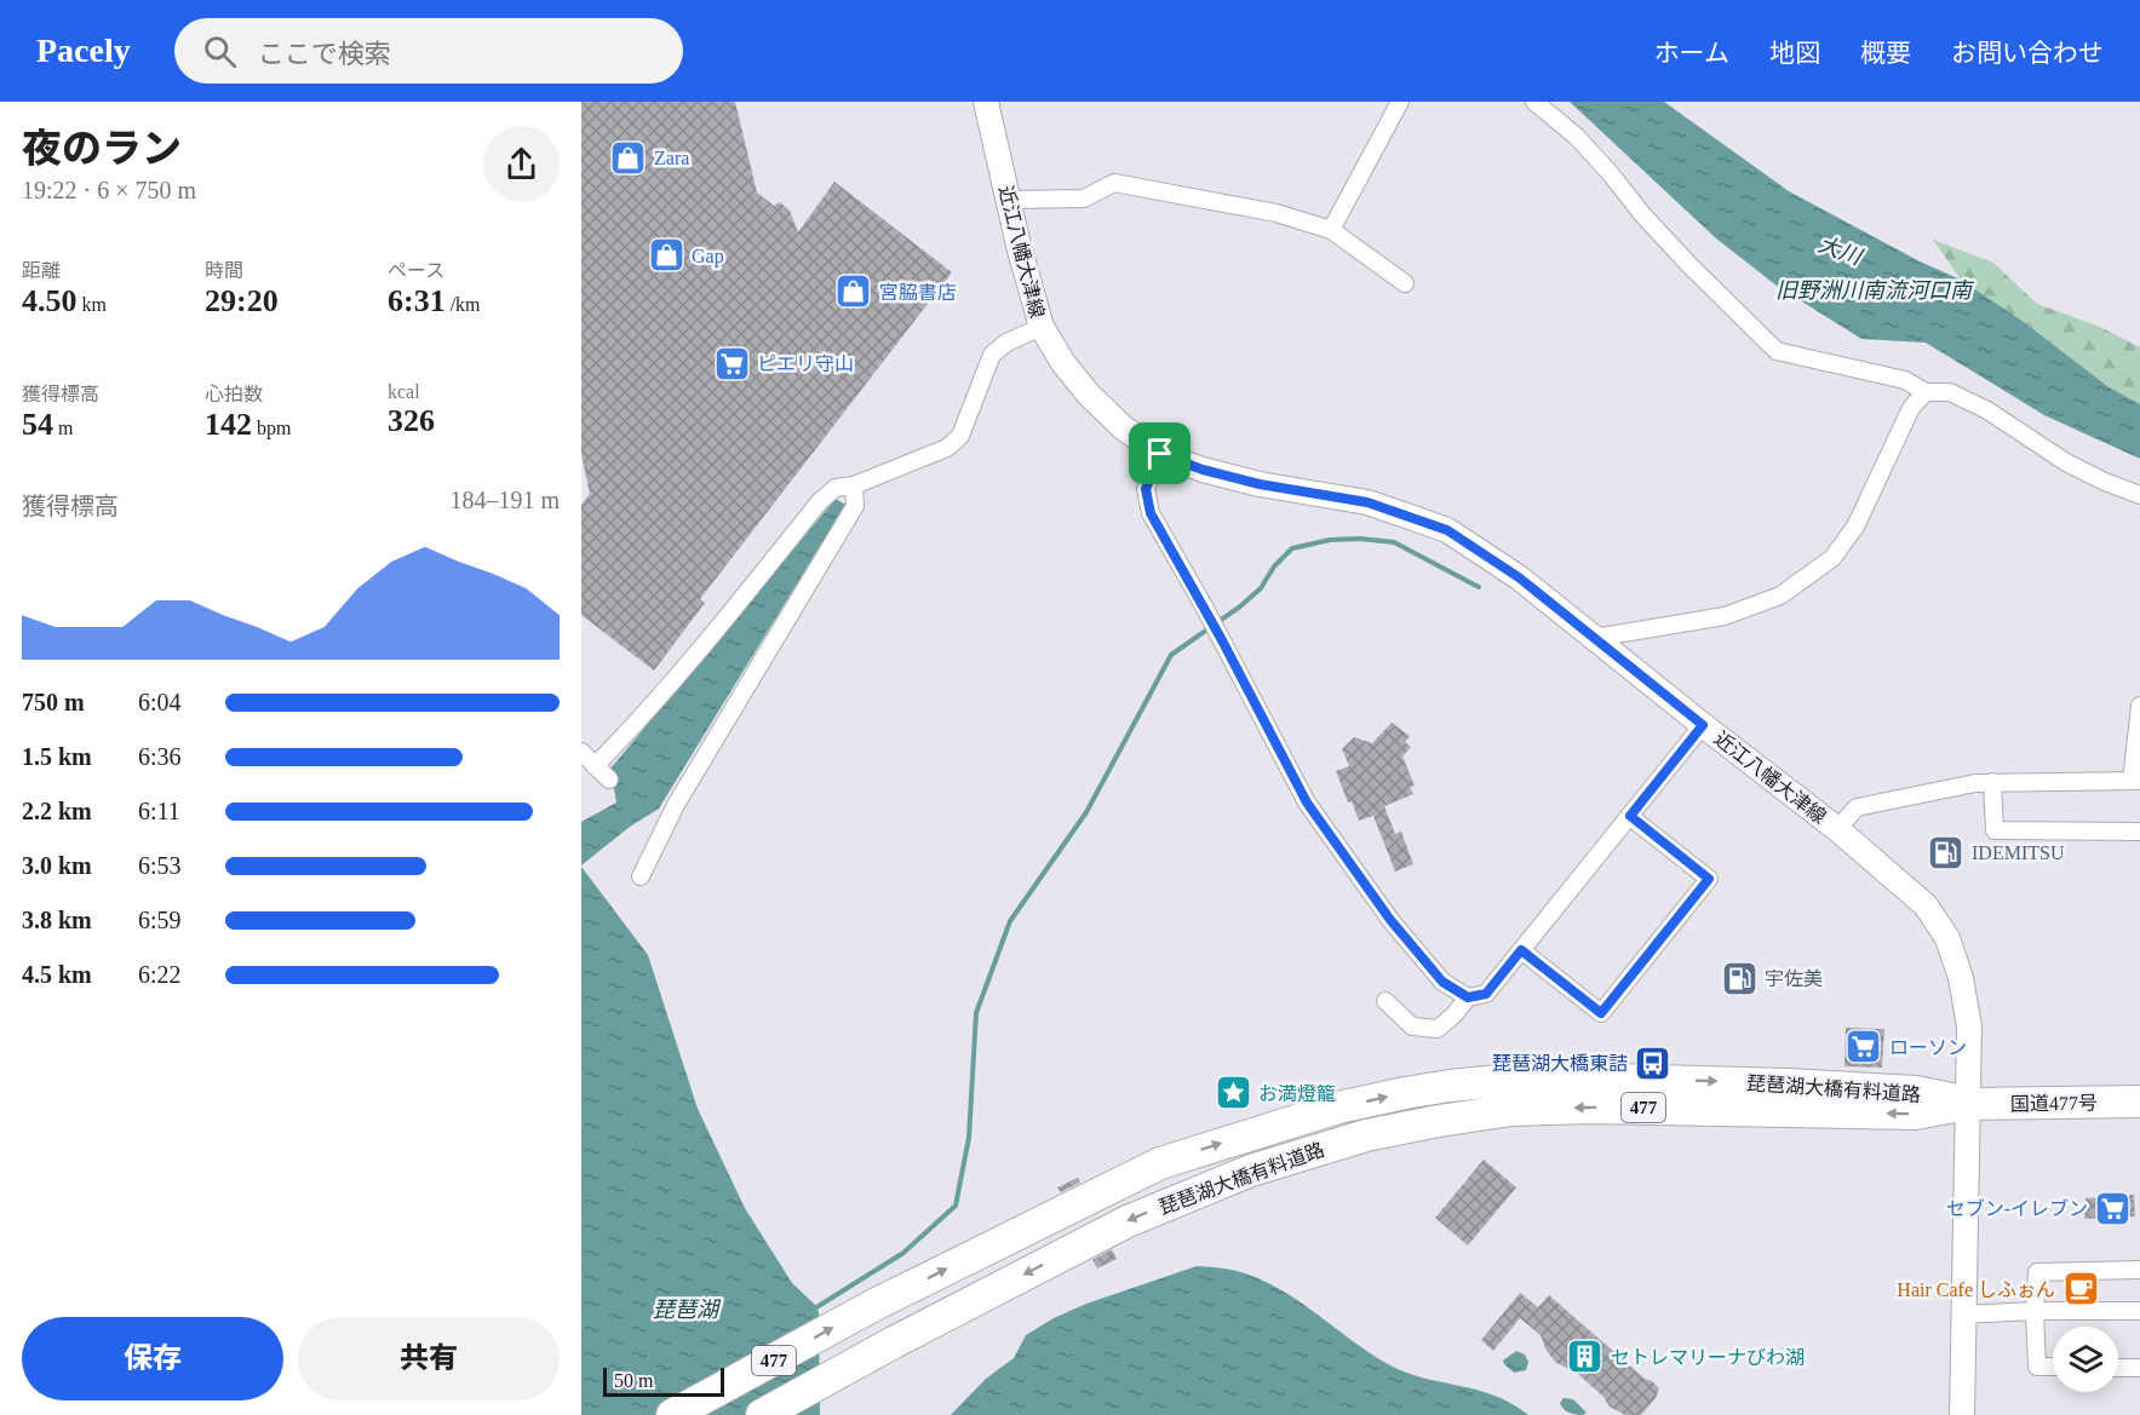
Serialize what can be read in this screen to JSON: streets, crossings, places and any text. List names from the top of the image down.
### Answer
{
  "streets": {
    "highway": ["琵琶湖大橋有料道路", "国道477号", "477"],
    "main road": ["近江八幡大津線"]
  },
  "crossings": [
    ["近江八幡大津線", "琵琶湖大橋有料道路"],
    ["近江八幡大津線", "国道477号"],
    ["琵琶湖大橋有料道路", "国道477号"]
  ],
  "water": ["大川", "旧野洲川南流河口南", "琵琶湖"],
  "places": {
    "shop": ["Zara", "Gap", "宮脇書店"],
    "supermarket": ["ピエリ守山", "ローソン", "セブン-イレブン"],
    "fuel station": ["IDEMITSU", "宇佐美"],
    "bus stop": ["琵琶湖大橋東詰"],
    "place": ["お満燈籠"],
    "cafe": ["Hair Cafe しふぉん"],
    "building": ["セトレマリーナびわ湖"]
  },
  "scale_bar": "50 m",
  "page": {
    "header": "Pacely",
    "search": "ここで検索",
    "nav": [
      "ホーム",
      "地図",
      "概要",
      "お問い合わせ"
    ],
    "heading": ["夜のラン", "19:22 · 6 × 750 m"],
    "stats": [
      ["距離", "4.50 km"],
      ["時間", "29:20"],
      ["ペース", "6:31 /km"],
      ["獲得標高", "54 m"],
      ["心拍数", "142 bpm"],
      ["kcal", "326"]
    ],
    "chart": ["獲得標高", "184–191 m"],
    "list": [
      {
        "name": "750 m",
        "note": "6:04"
      },
      {
        "name": "1.5 km",
        "note": "6:36"
      },
      {
        "name": "2.2 km",
        "note": "6:11"
      },
      {
        "name": "3.0 km",
        "note": "6:53"
      },
      {
        "name": "3.8 km",
        "note": "6:59"
      },
      {
        "name": "4.5 km",
        "note": "6:22"
      }
    ],
    "buttons": ["保存", "共有"],
    "scale": "50 m"
  }
}
